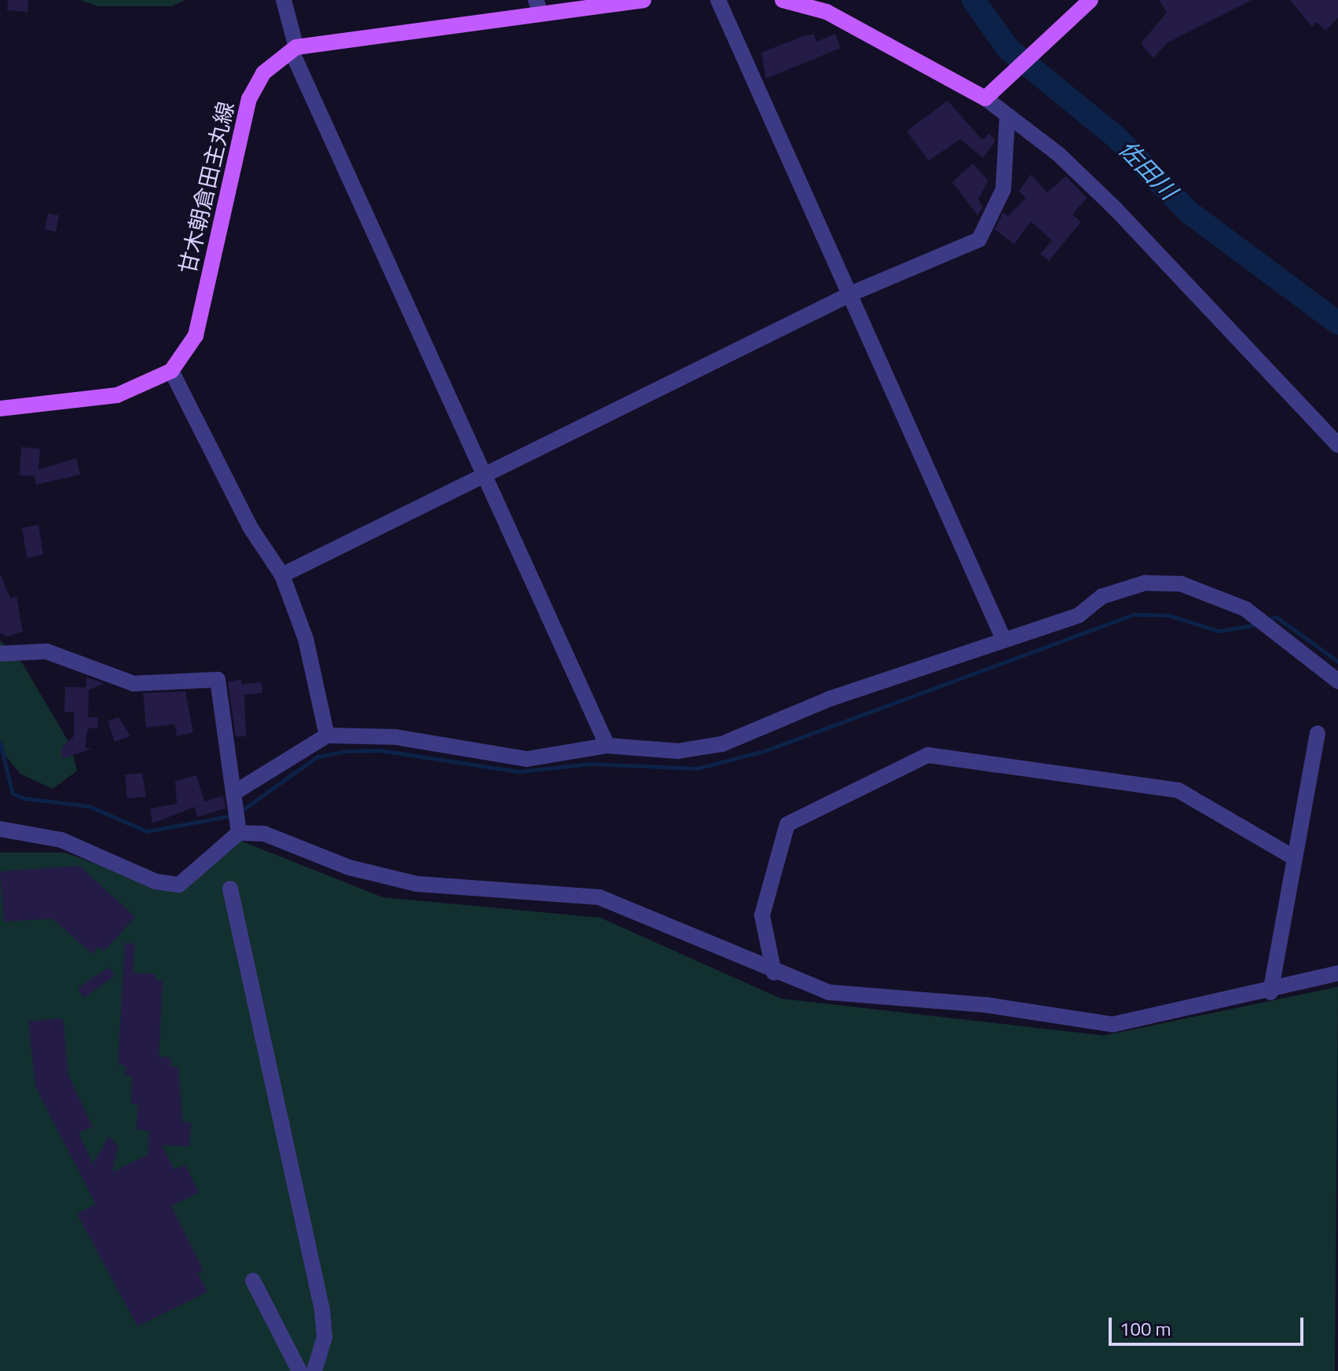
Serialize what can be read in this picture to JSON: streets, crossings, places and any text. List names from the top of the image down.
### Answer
{
  "streets": {
    "main road": ["甘木朝倉田主丸線"]
  },
  "water": ["佐田川"],
  "scale_bar": "100 m"
}
